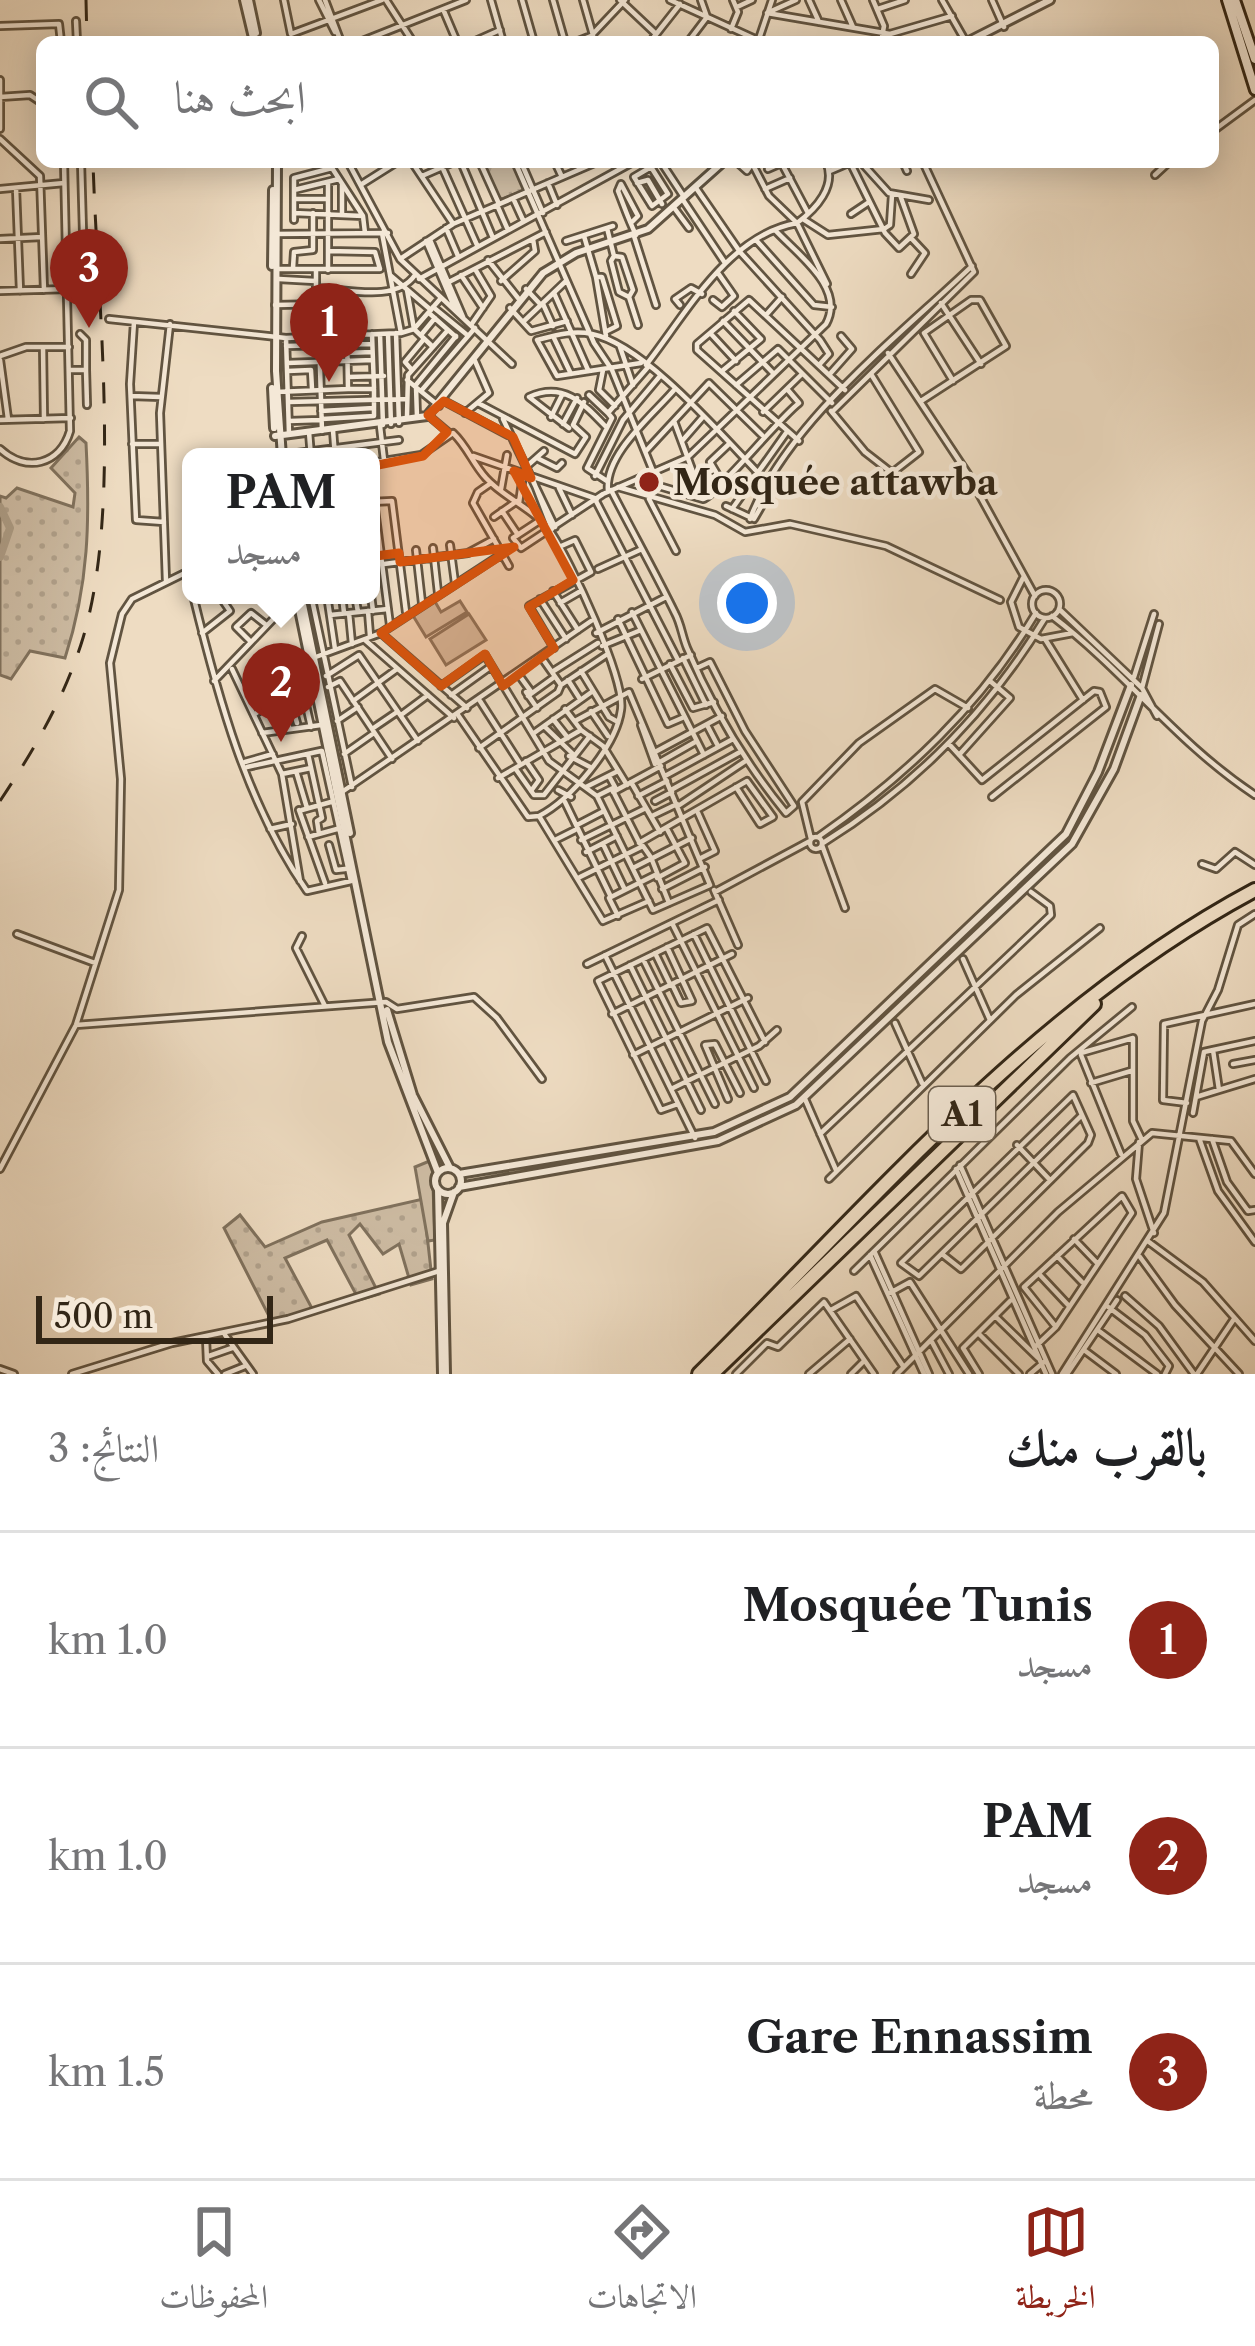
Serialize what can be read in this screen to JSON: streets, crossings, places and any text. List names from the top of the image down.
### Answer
{
  "streets": {
    "highway": ["A1"]
  },
  "places": ["Mosquée attawba"],
  "scale_bar": "500 m",
  "page": {
    "search": "ابحث هنا",
    "pins": ["3", "1", "2"],
    "popup": ["PAM", "مسجد"],
    "scale": "500 m",
    "heading": ["بالقرب منك", "النتائج: 3"],
    "list": [
      {
        "mark": "1",
        "name": "Mosquée Tunis",
        "note": "مسجد",
        "value": "1.0 km"
      },
      {
        "mark": "2",
        "name": "PAM",
        "note": "مسجد",
        "value": "1.0 km"
      },
      {
        "mark": "3",
        "name": "Gare Ennassim",
        "note": "محطة",
        "value": "1.5 km"
      }
    ],
    "nav": ["الخريطة", "الاتجاهات", "المحفوظات"]
  }
}
